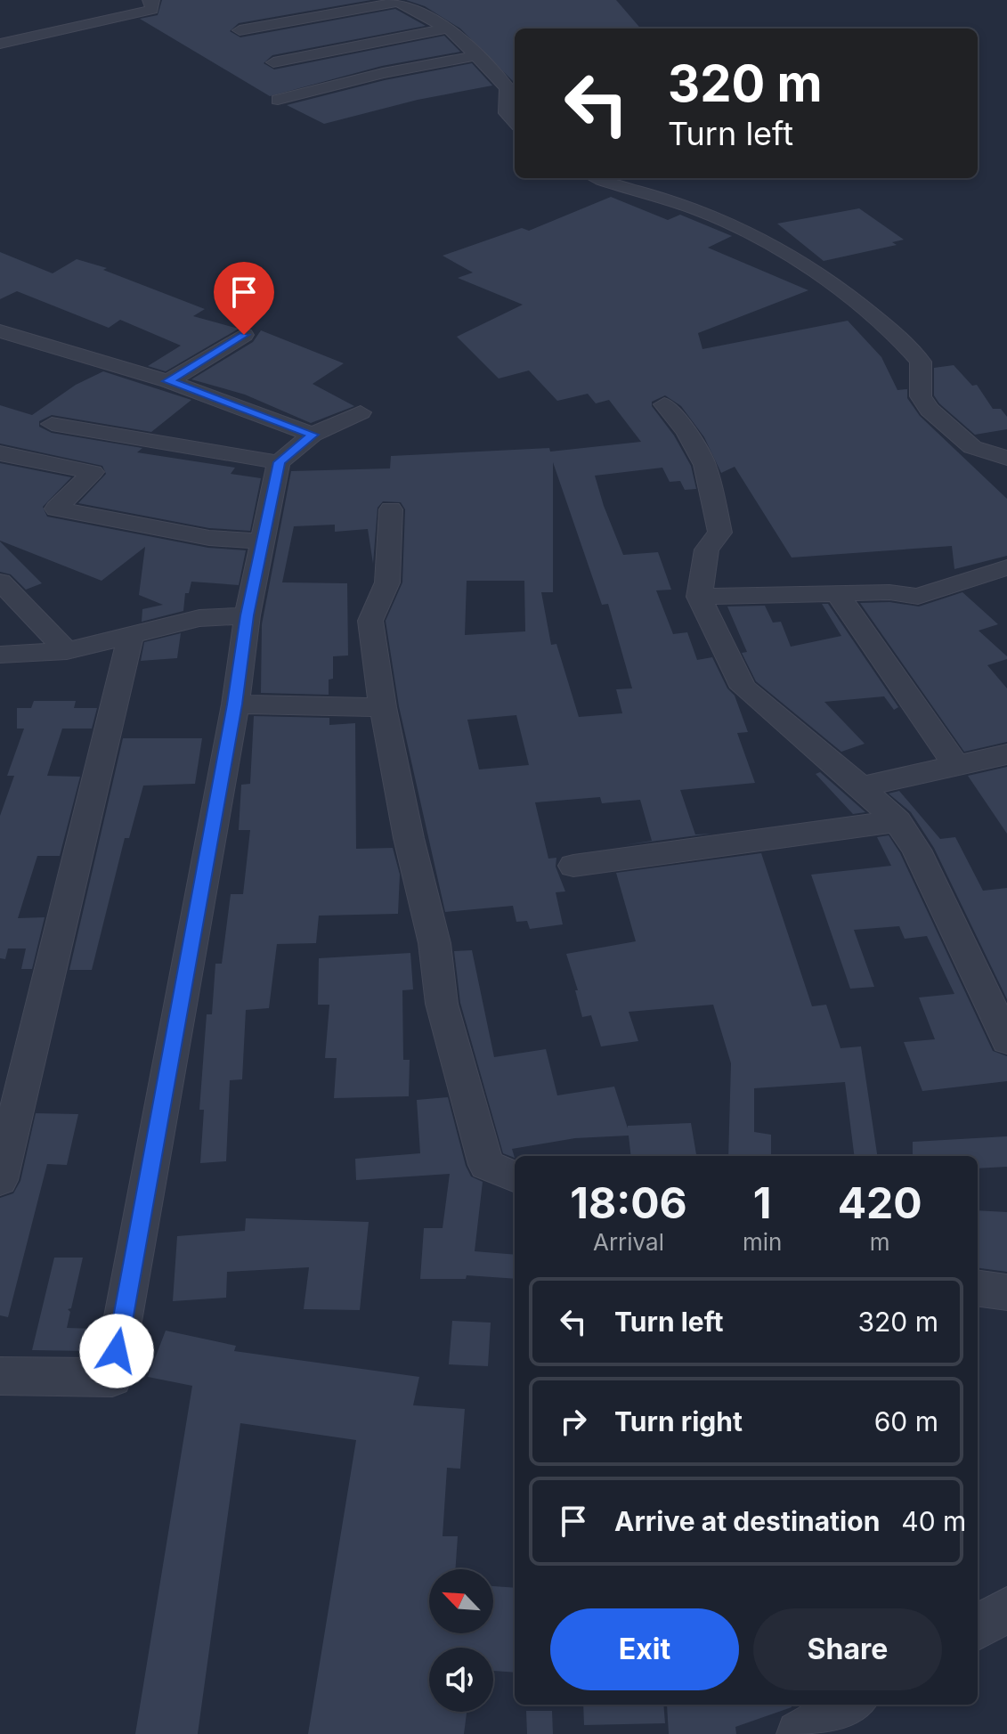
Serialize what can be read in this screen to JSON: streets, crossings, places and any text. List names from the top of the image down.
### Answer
{
  "north": "top left",
  "page": {
    "turn": ["320 m", "Turn left"],
    "eta": [
      "18:06",
      "Arrival",
      "1",
      "min",
      "420",
      "m"
    ],
    "list": [
      {
        "name": "Turn left",
        "value": "320 m"
      },
      {
        "name": "Turn right",
        "value": "60 m"
      },
      {
        "name": "Arrive at destination",
        "value": "40 m"
      }
    ],
    "buttons": ["Exit", "Share"]
  }
}
